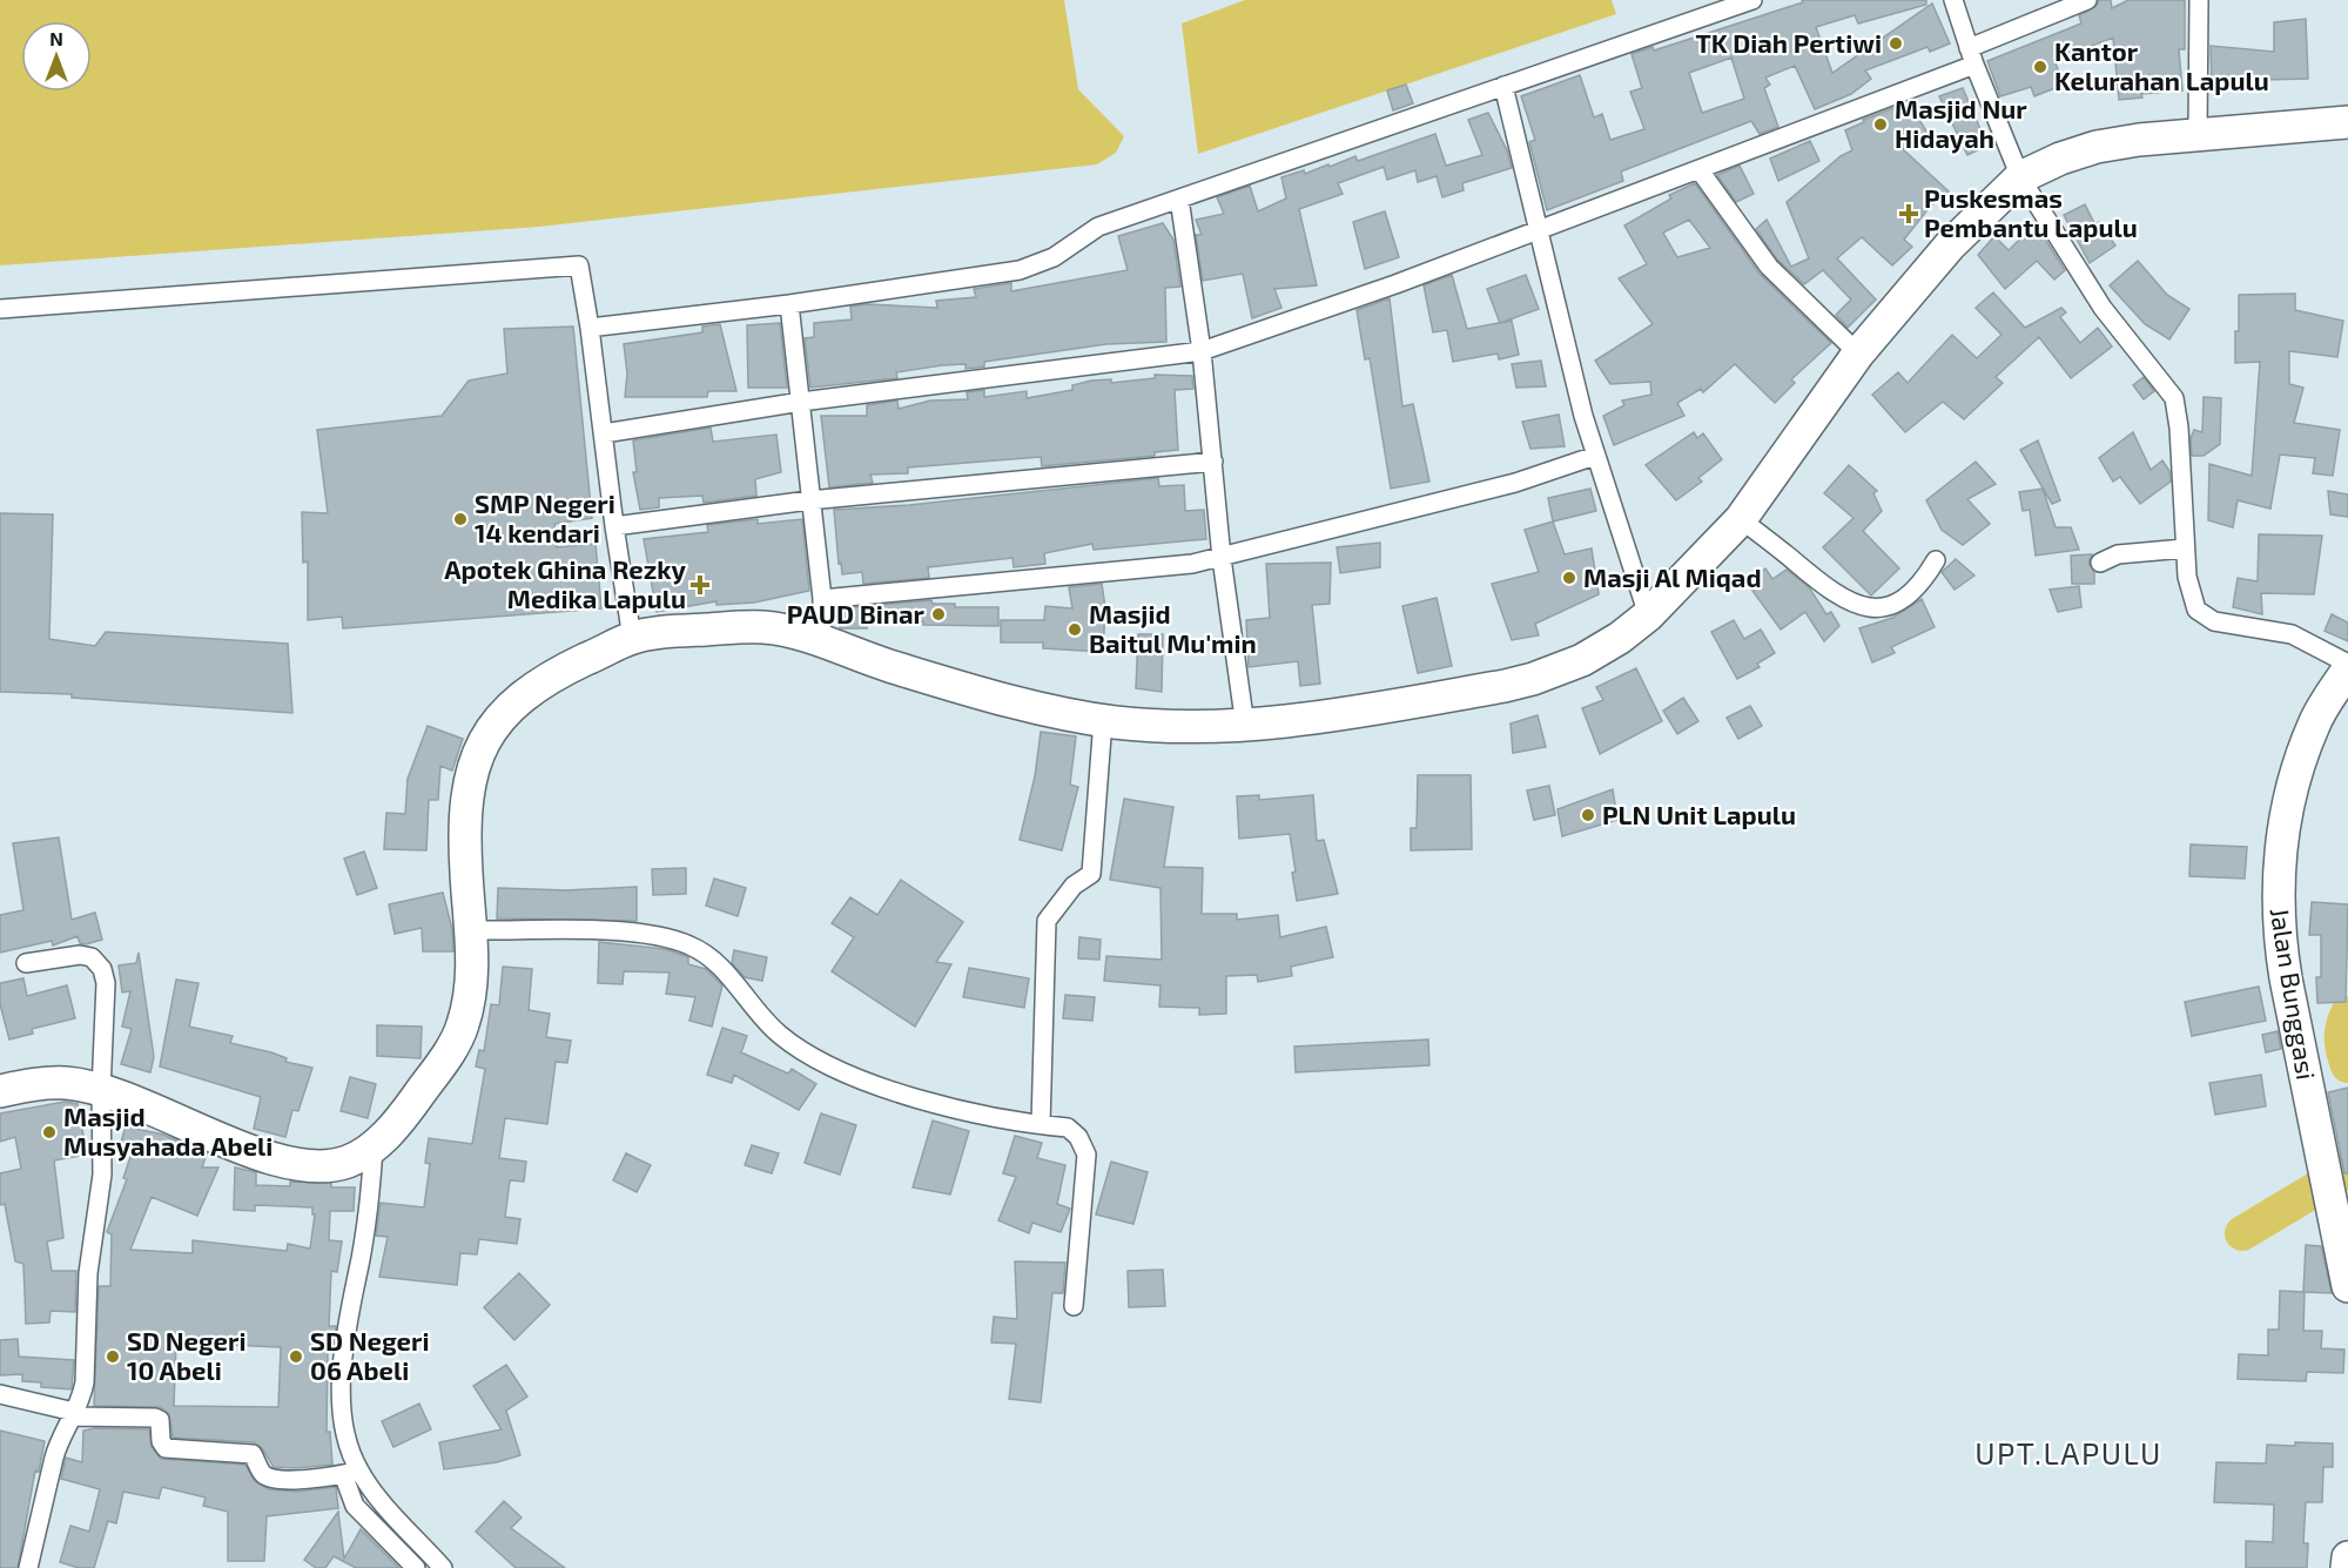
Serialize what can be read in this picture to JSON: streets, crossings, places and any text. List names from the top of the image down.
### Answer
{
  "streets": {
    "highway": ["Jalan Bunggasi"]
  },
  "districts": ["UPT.LAPULU"],
  "places": {
    "other": [
      "TK Diah Pertiwi",
      "Kantor Kelurahan Lapulu",
      "Masjid Nur Hidayah",
      "SMP Negeri 14 kendari",
      "Masji Al Miqad",
      "PAUD Binar",
      "Masjid Baitul Mu'min",
      "PLN Unit Lapulu",
      "Masjid Musyahada Abeli",
      "SD Negeri 10 Abeli",
      "SD Negeri 06 Abeli"
    ],
    "health": ["Puskesmas Pembantu Lapulu", "Apotek Ghina Rezky Medika Lapulu"]
  },
  "north": "top"
}
